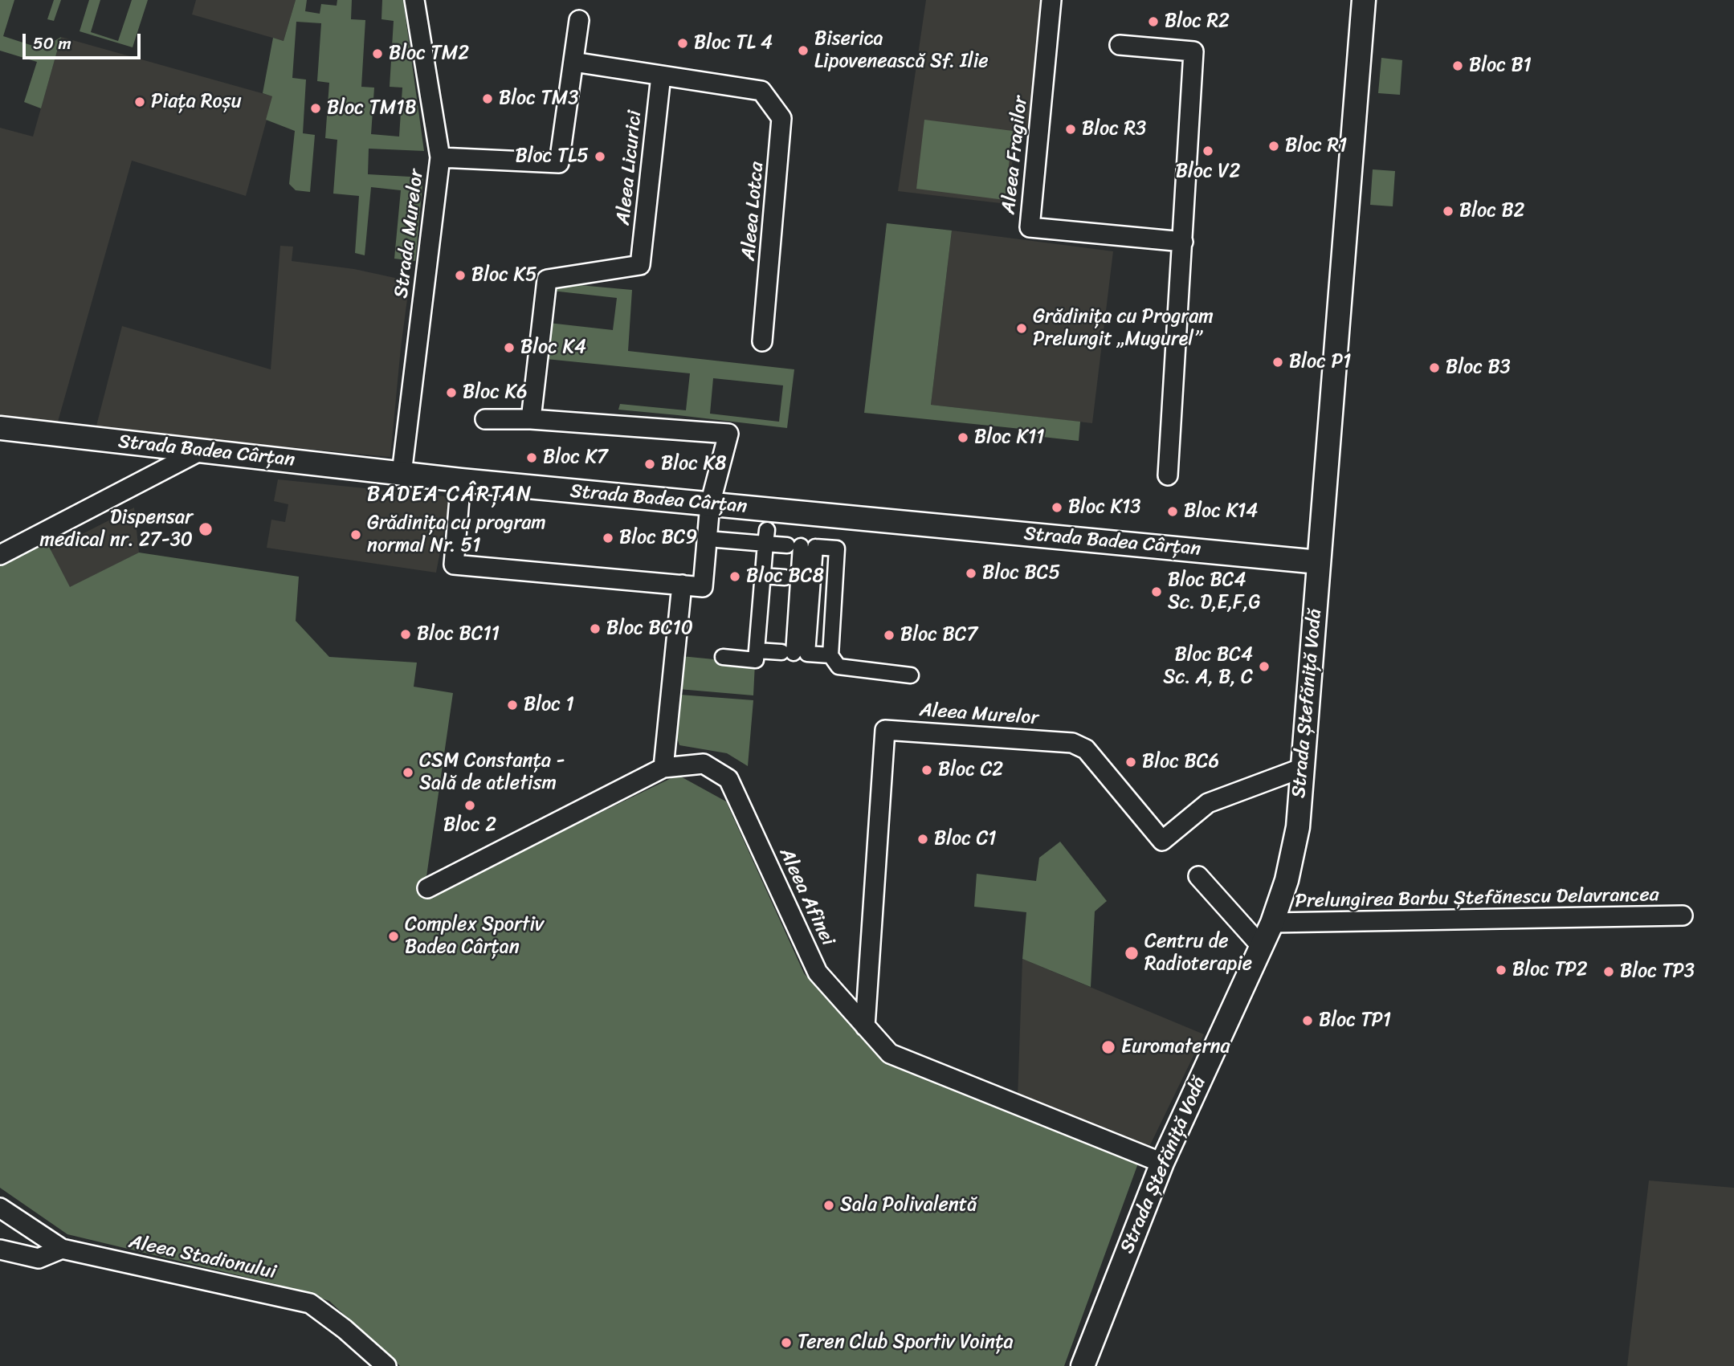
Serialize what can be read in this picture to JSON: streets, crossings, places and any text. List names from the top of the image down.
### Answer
{
  "streets": {
    "street": [
      "Aleea Fragilor",
      "Aleea Licurici",
      "Aleea Lotca",
      "Strada Murelor",
      "Strada Badea Cârțan",
      "Strada Ștefăniță Vodă",
      "Aleea Murelor",
      "Aleea Afinei",
      "Prelungirea Barbu Ștefănescu Delavrancea",
      "Aleea Stadionului"
    ]
  },
  "crossings": [
    ["Aleea Licurici", "Aleea Lotca"],
    ["Strada Murelor", "Strada Badea Cârțan"],
    ["Strada Badea Cârțan", "Strada Ștefăniță Vodă"],
    ["Strada Ștefăniță Vodă", "Aleea Murelor"],
    ["Strada Ștefăniță Vodă", "Aleea Afinei"],
    ["Strada Ștefăniță Vodă", "Prelungirea Barbu Ștefănescu Delavrancea"],
    ["Aleea Murelor", "Aleea Afinei"]
  ],
  "districts": ["BADEA CÂRȚAN"],
  "places": [
    "Bloc R2",
    "Bloc TL 4",
    "Biserica Lipovenească Sf. Ilie",
    "Bloc TM2",
    "Bloc B1",
    "Bloc TM3",
    "Piața Roșu",
    "Bloc TM1B",
    "Bloc R3",
    "Bloc R1",
    "Bloc V2",
    "Bloc TL5",
    "Bloc B2",
    "Bloc K5",
    "Grădinița cu Program Prelungit „Mugurel”",
    "Bloc K4",
    "Bloc P1",
    "Bloc B3",
    "Bloc K6",
    "Bloc K11",
    "Bloc K7",
    "Bloc K8",
    "Bloc K13",
    "Bloc K14",
    "Dispensar medical nr. 27-30",
    "Grădinița cu program normal Nr. 51",
    "Bloc BC9",
    "Bloc BC5",
    "Bloc BC8",
    "Bloc BC4 Sc. D,E,F,G",
    "Bloc BC10",
    "Bloc BC11",
    "Bloc BC7",
    "Bloc BC4 Sc. A, B, C",
    "Bloc 1",
    "Bloc BC6",
    "Bloc C2",
    "CSM Constanța - Sală de atletism",
    "Bloc 2",
    "Bloc C1",
    "Complex Sportiv Badea Cârțan",
    "Centru de Radioterapie",
    "Bloc TP2",
    "Bloc TP3",
    "Bloc TP1",
    "Euromaterna",
    "Sala Polivalentă",
    "Teren Club Sportiv Voința"
  ],
  "scale_bar": "50 m"
}
